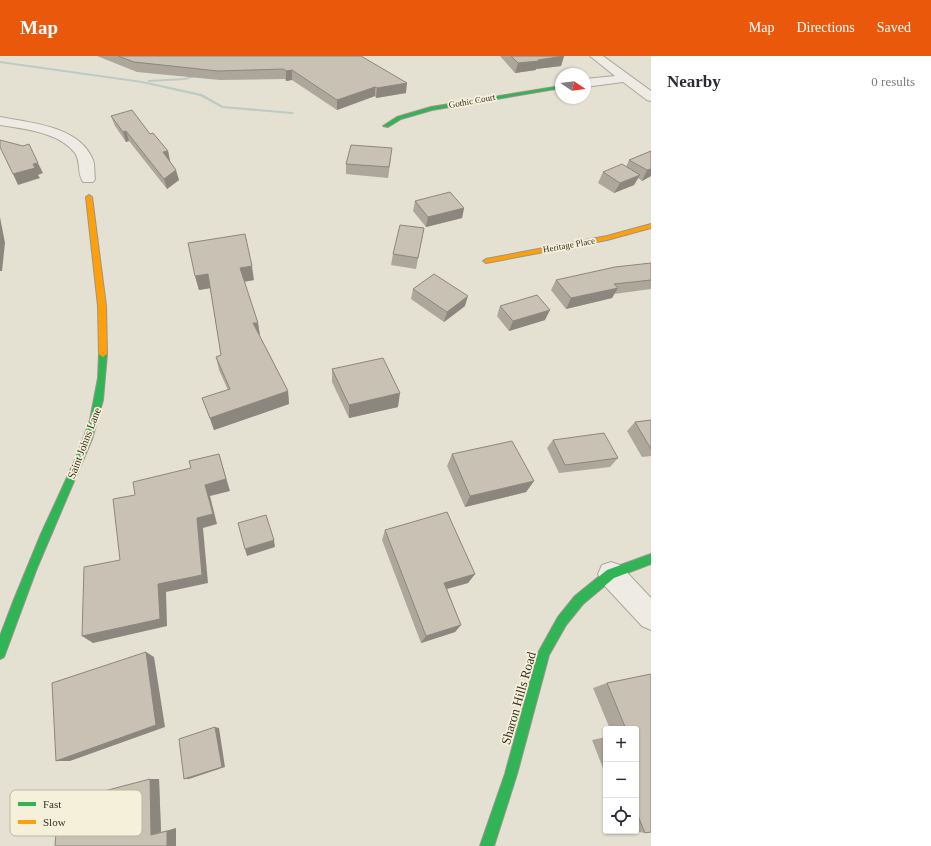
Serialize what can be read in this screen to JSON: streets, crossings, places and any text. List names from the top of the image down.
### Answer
{
  "streets": {
    "street": [
      "Gothic Court",
      "Heritage Place",
      "Saint Johns Lane",
      "Sharon Hills Road"
    ]
  },
  "legend": ["Fast", "Slow"],
  "north": "right",
  "page": {
    "header": "Map",
    "nav": ["Map", "Directions", "Saved"],
    "heading": ["Nearby", "0 results"],
    "map_buttons": ["+", "−"]
  }
}
